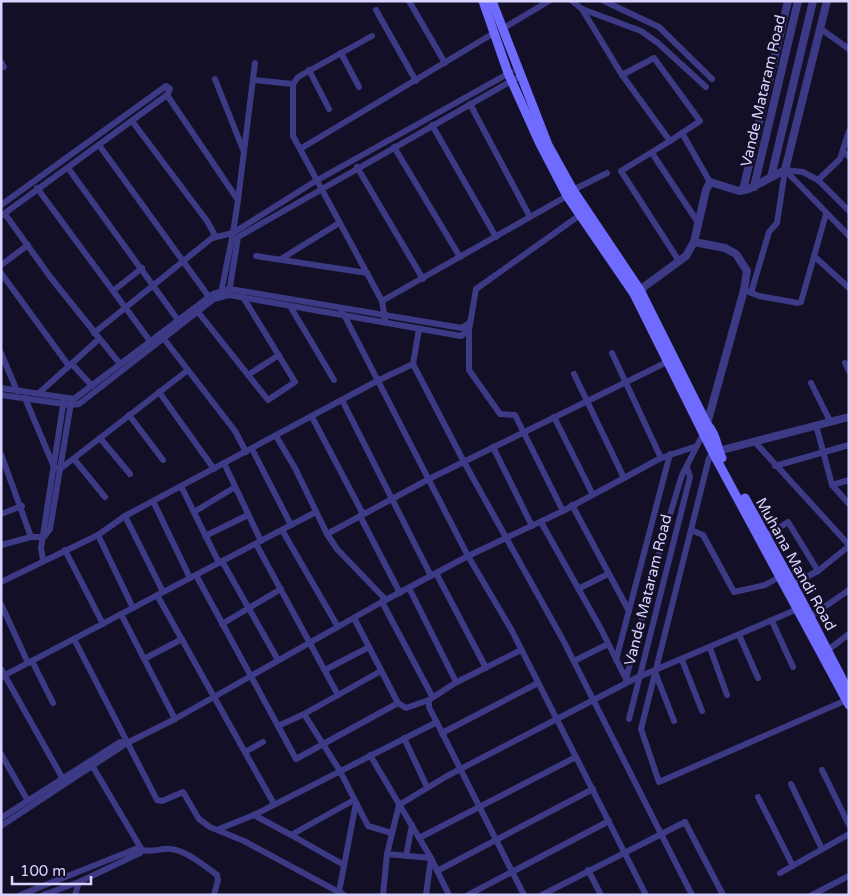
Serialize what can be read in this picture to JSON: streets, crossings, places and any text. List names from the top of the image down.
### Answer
{
  "streets": {
    "main road": ["Vande Mataram Road", "Muhana Mandi Road"]
  },
  "scale_bar": "100 m"
}
